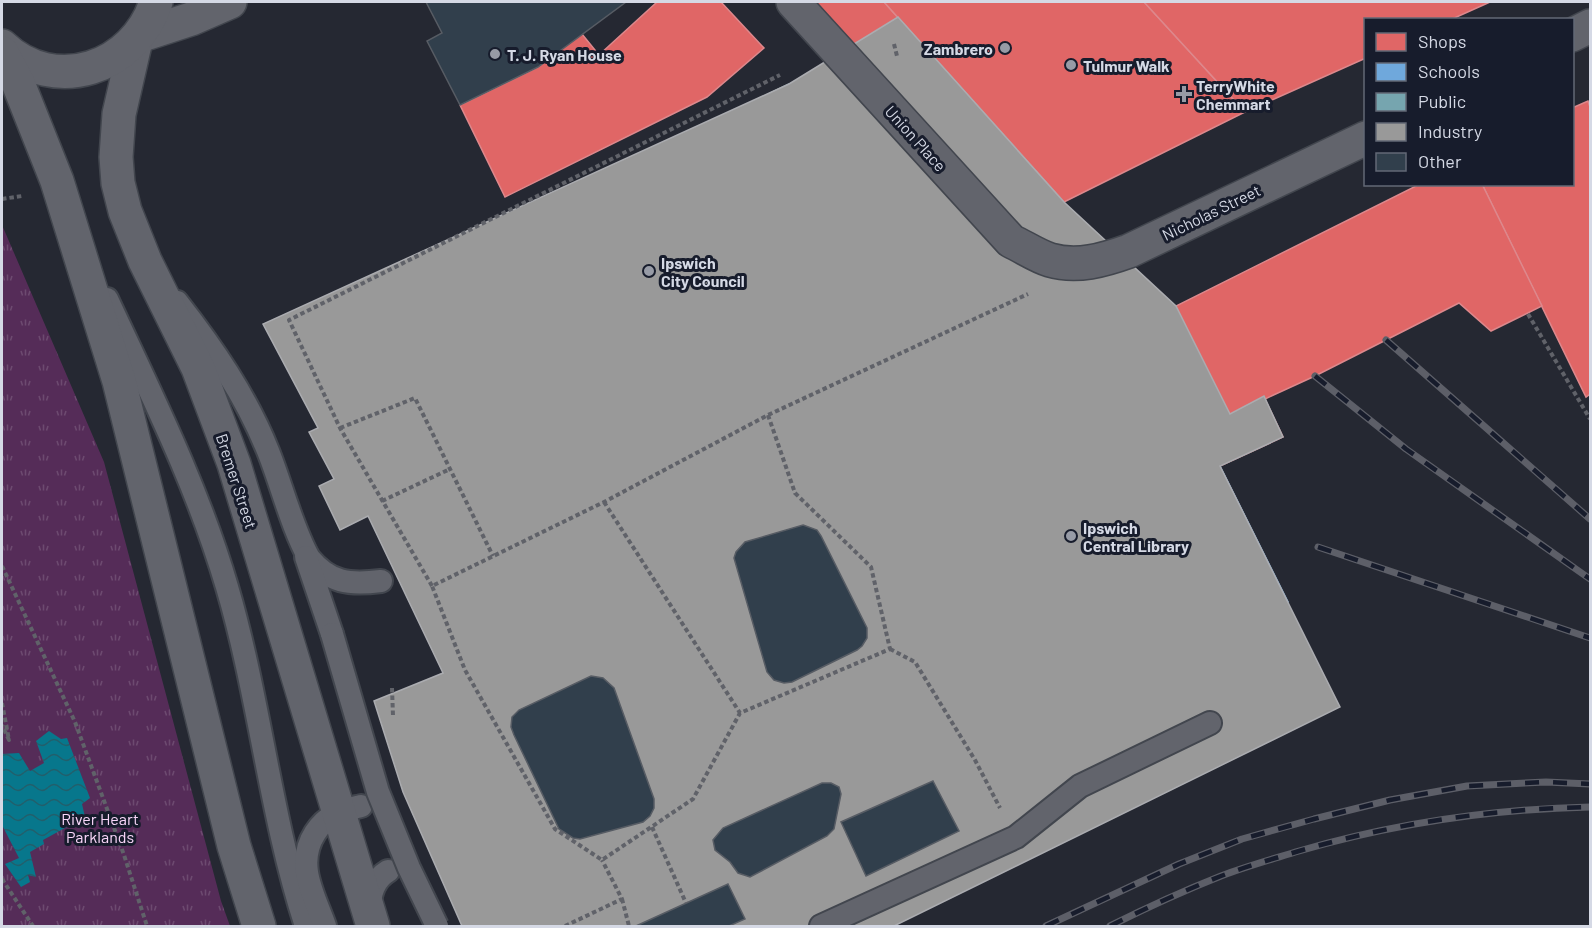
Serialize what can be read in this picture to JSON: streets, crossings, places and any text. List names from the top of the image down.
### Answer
{
  "streets": {
    "street": ["Union Place", "Nicholas Street", "Bremer Street"]
  },
  "crossings": [
    ["Union Place", "Nicholas Street"]
  ],
  "parks": ["River Heart Parklands"],
  "places": {
    "other": [
      "Zambrero",
      "T. J. Ryan House",
      "Tulmur Walk",
      "Ipswich City Council",
      "Ipswich Central Library"
    ],
    "health": ["TerryWhite Chemmart"]
  },
  "legend": [
    "Shops",
    "Schools",
    "Public",
    "Industry",
    "Other"
  ]
}
